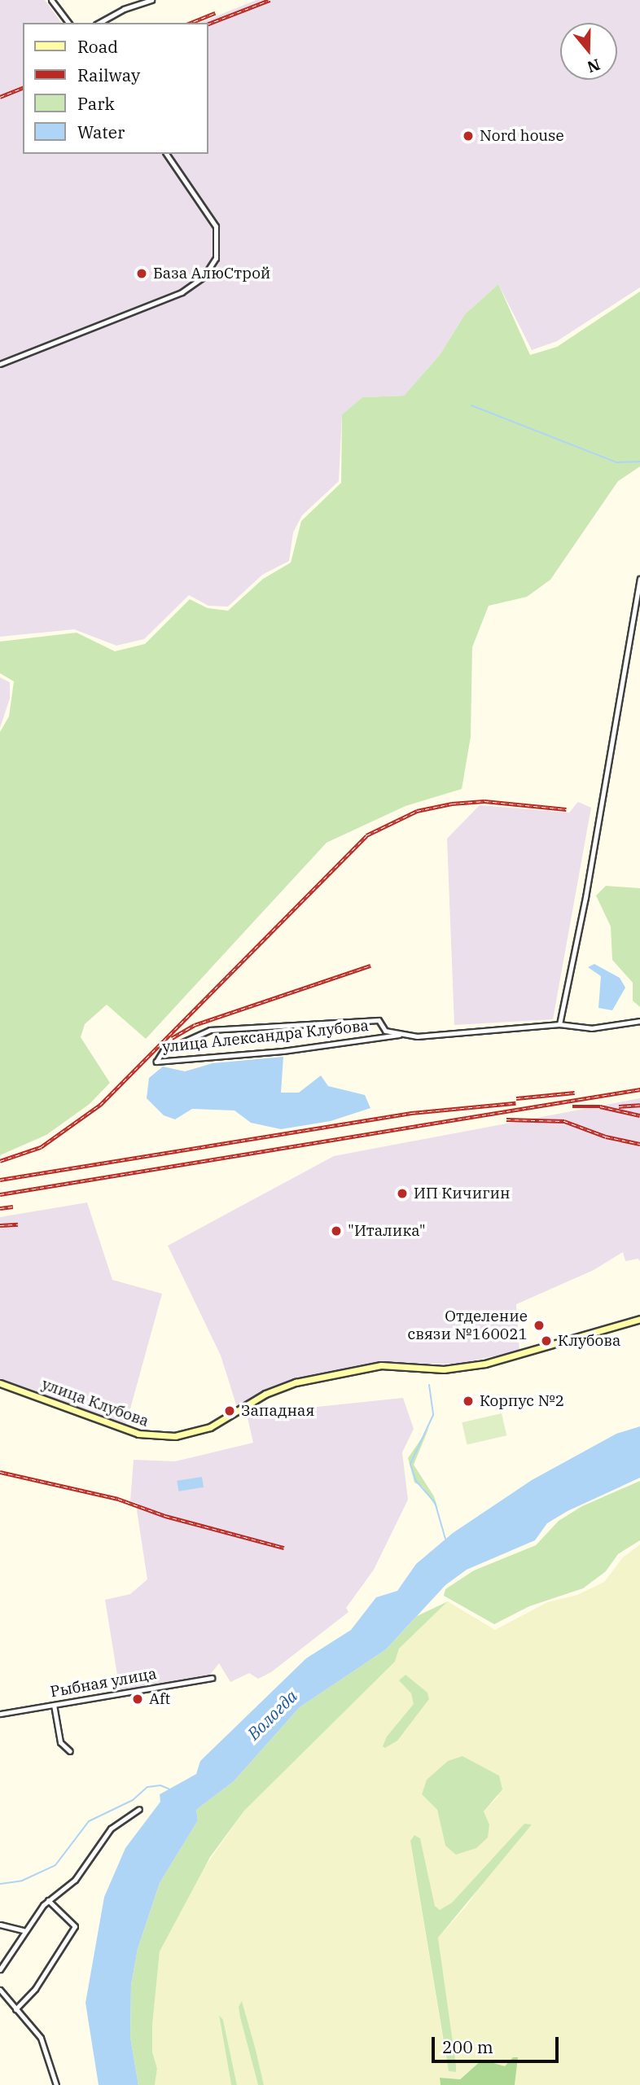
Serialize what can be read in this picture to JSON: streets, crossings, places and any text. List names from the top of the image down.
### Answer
{
  "streets": {
    "main road": ["улица Клубова"],
    "street": ["улица Александра Клубова", "Рыбная улица"]
  },
  "water": ["Вологда"],
  "places": [
    "Nord house",
    "База АлюСтрой",
    "ИП Кичигин",
    "\"Италика\"",
    "Отделение связи №160021",
    "Клубова",
    "Корпус №2",
    "Западная",
    "Aft"
  ],
  "legend": [
    "Road",
    "Railway",
    "Park",
    "Water"
  ],
  "scale_bar": "200 m",
  "north": "bottom"
}
